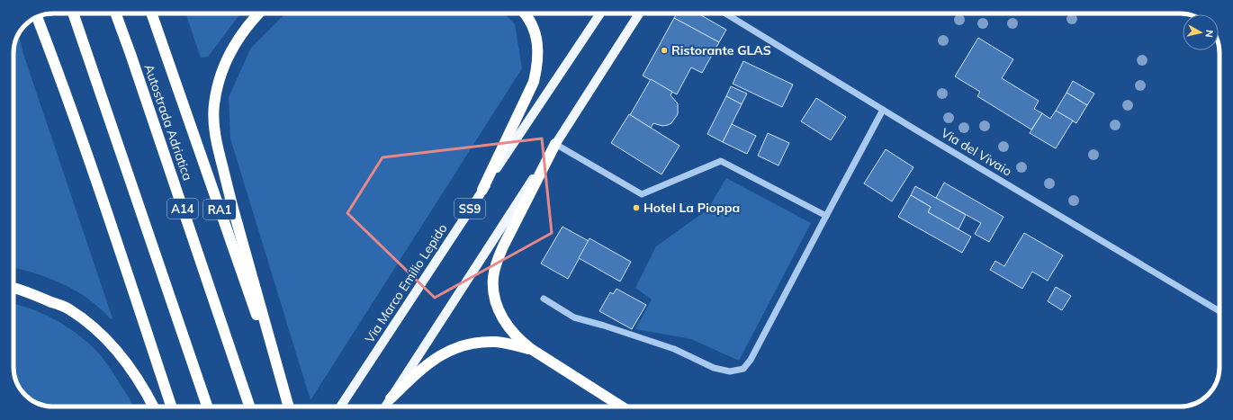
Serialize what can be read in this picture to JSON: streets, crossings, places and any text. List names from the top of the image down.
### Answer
{
  "streets": {
    "highway": ["Autostrada Adriatica", "A14", "RA1"],
    "main road": ["SS9", "Via Marco Emilio Lepido"],
    "street": ["Via del Vivaio"]
  },
  "places": ["Ristorante GLAS", "Hotel La Pioppa"],
  "north": "right"
}
